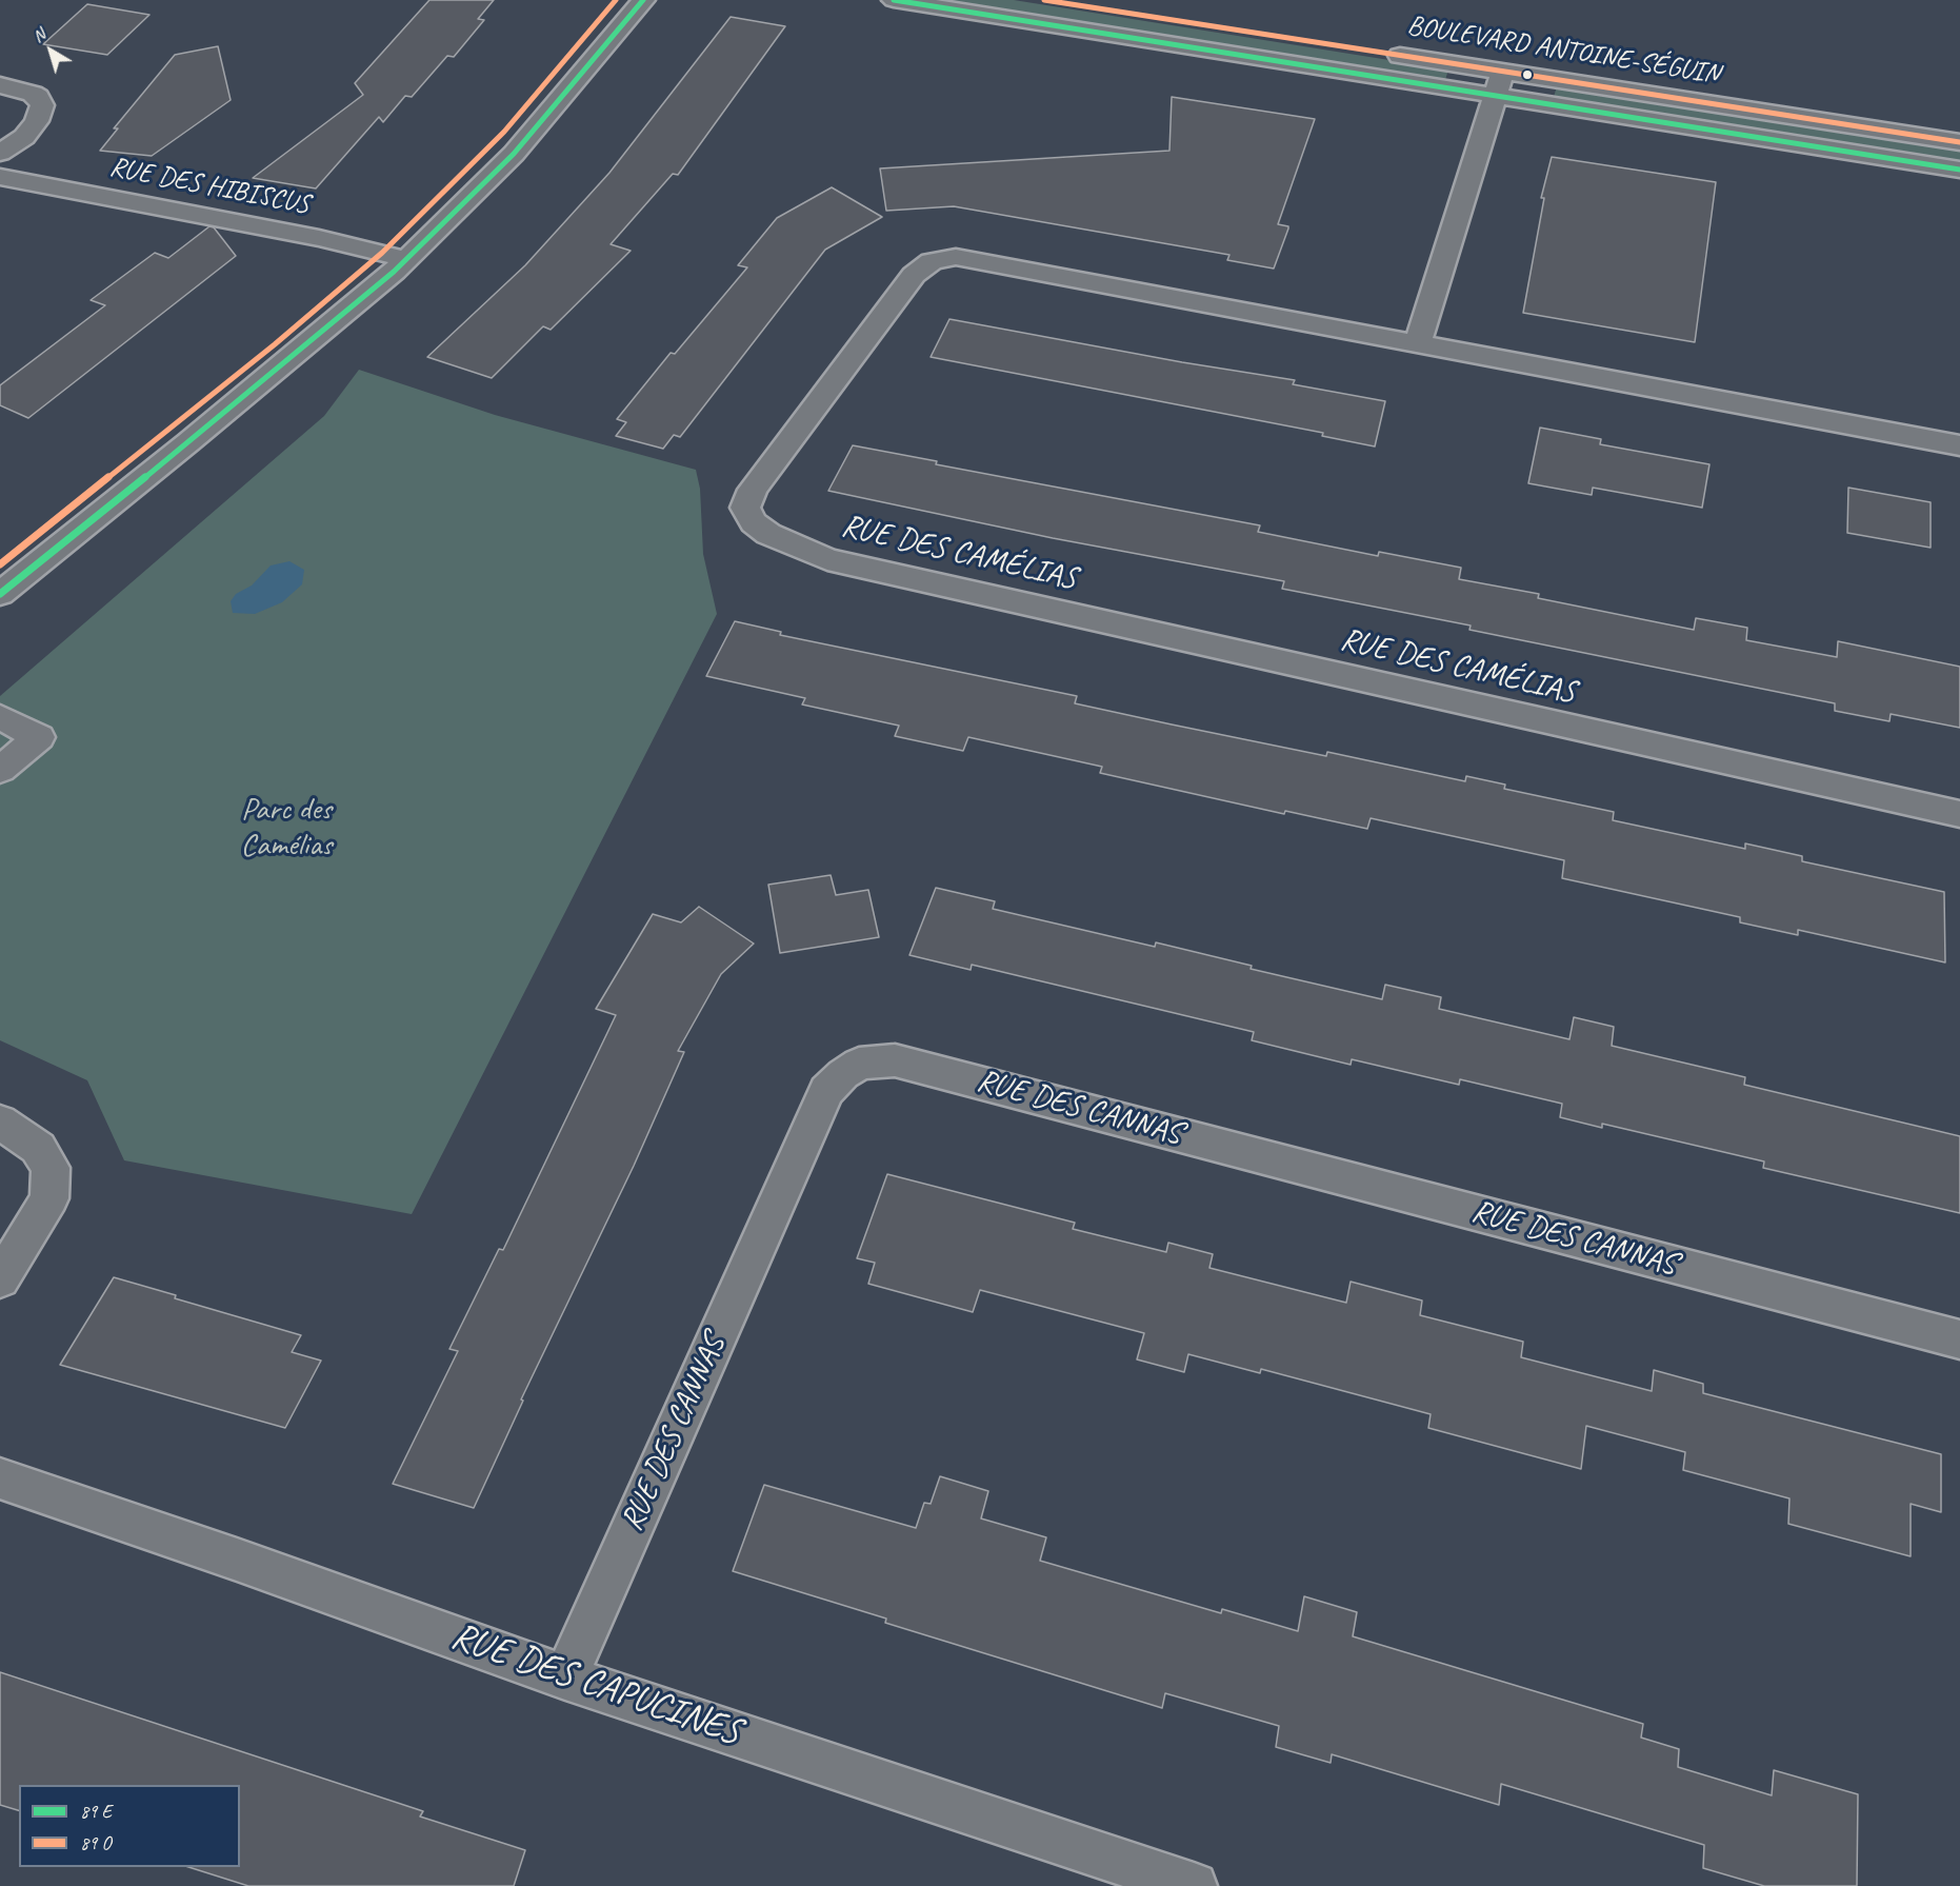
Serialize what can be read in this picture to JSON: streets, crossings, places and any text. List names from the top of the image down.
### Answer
{
  "streets": {
    "street": [
      "BOULEVARD ANTOINE-SÉGUIN",
      "RUE DES HIBISCUS",
      "RUE DES CAMÉLIAS",
      "RUE DES CANNAS",
      "RUE DES CAPUCINES"
    ]
  },
  "crossings": [
    ["RUE DES CANNAS", "RUE DES CAPUCINES"]
  ],
  "parks": ["Parc des Camélias"],
  "legend": ["89 E", "89 O"],
  "north": "top left"
}
